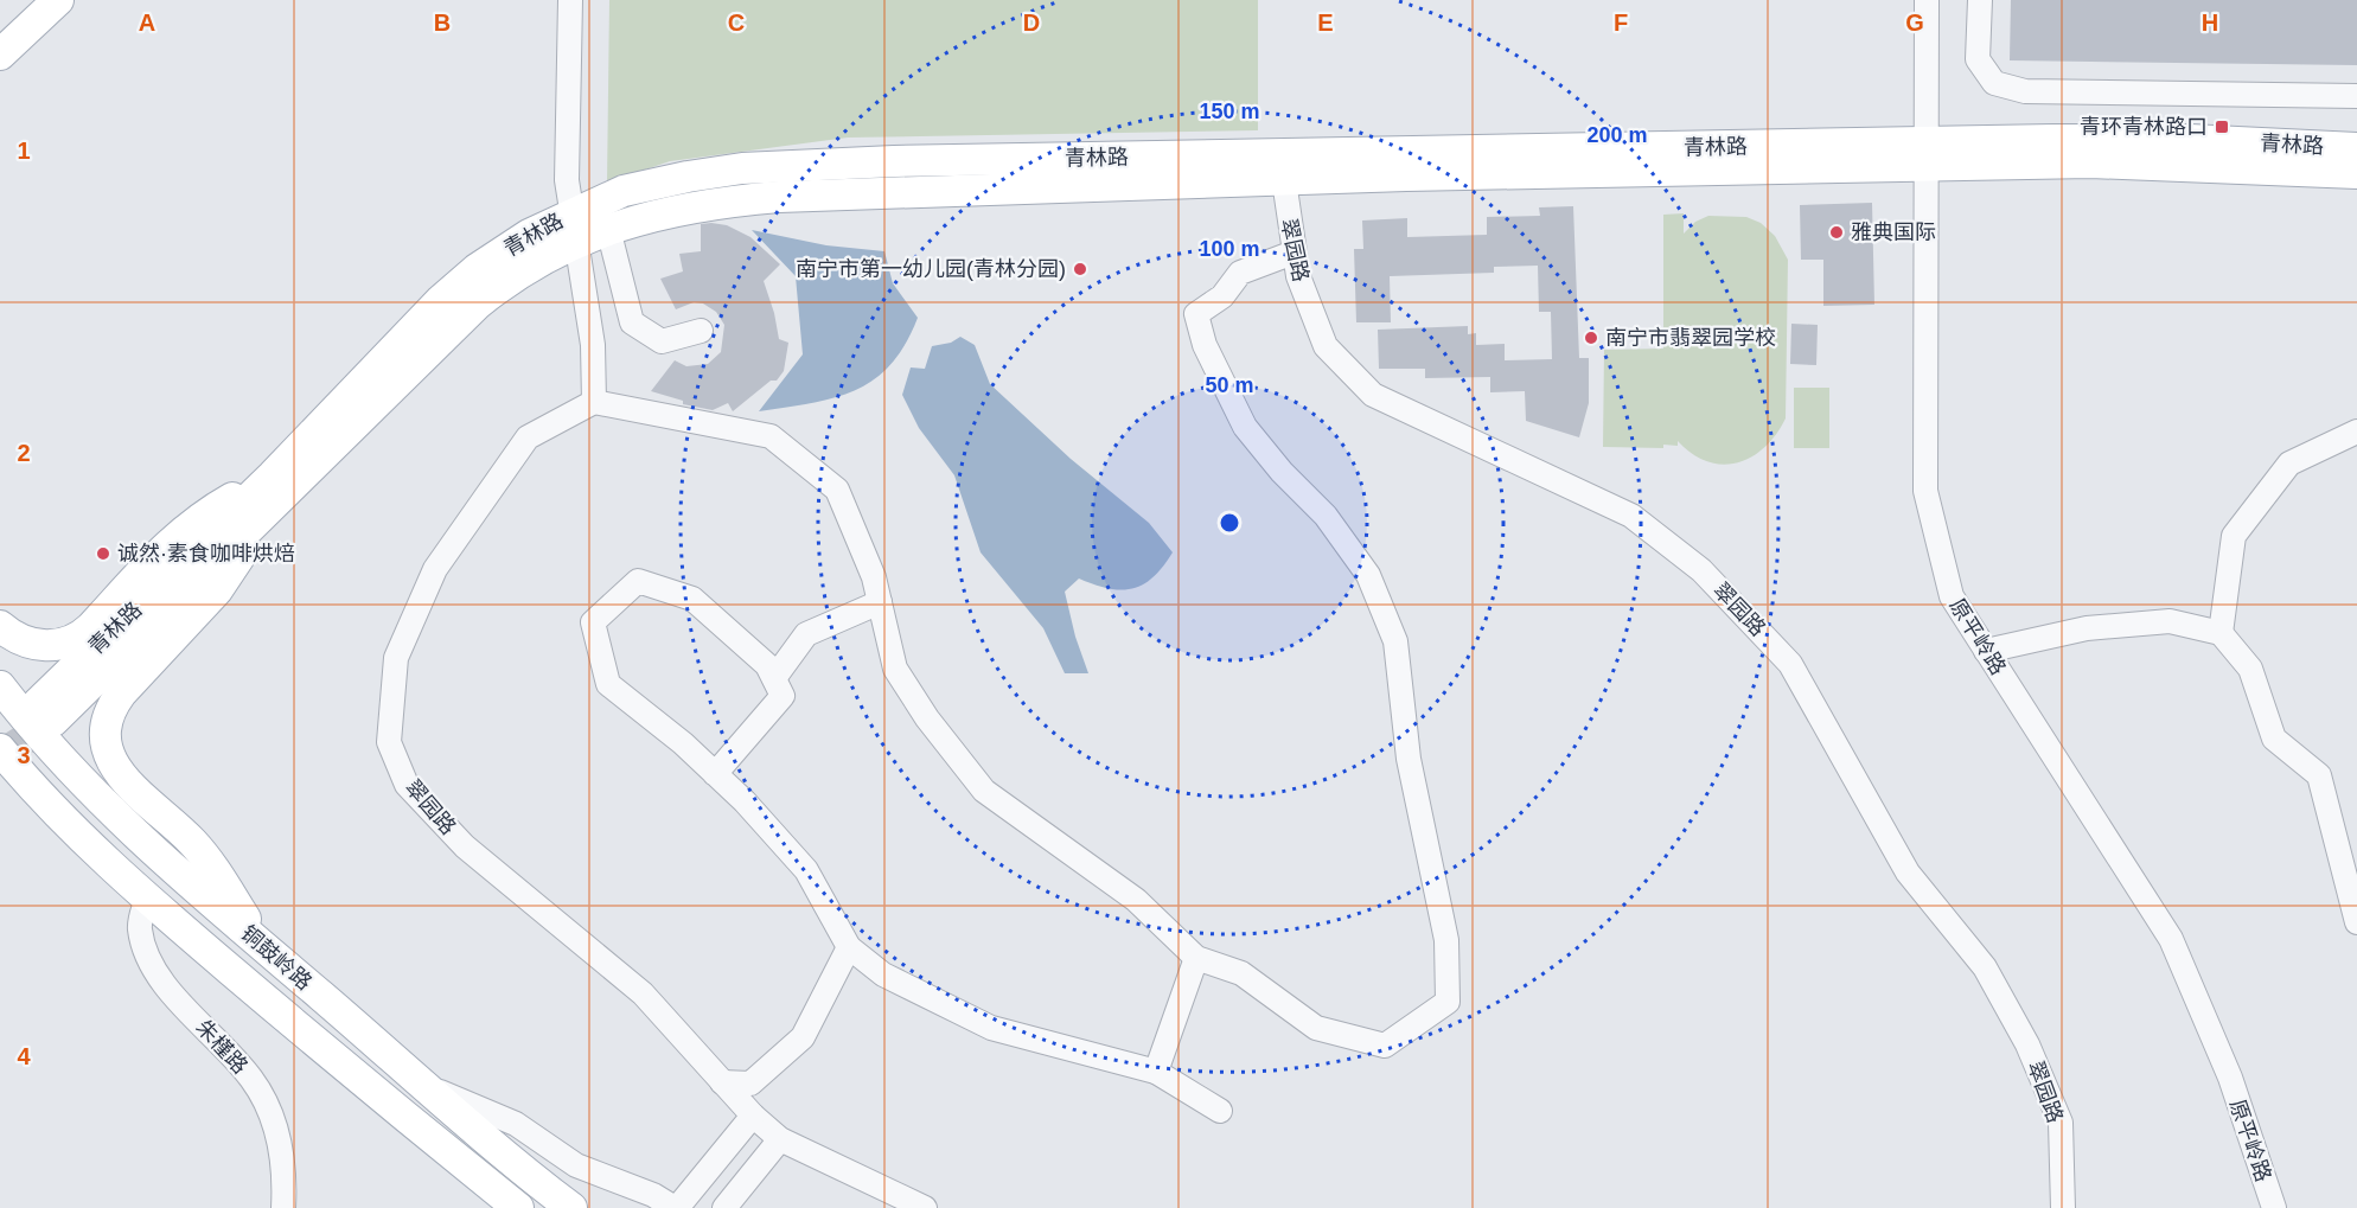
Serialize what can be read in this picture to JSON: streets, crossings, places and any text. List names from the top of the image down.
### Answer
{
  "streets": {
    "main road": ["青林路", "铜鼓岭路"],
    "street": ["翠园路", "原平岭路", "朱槿路"]
  },
  "crossings": [
    ["青林路", "翠园路"],
    ["青林路", "原平岭路"],
    ["铜鼓岭路", "朱槿路"]
  ],
  "places": {
    "transit": ["青环青林路口"],
    "other": [
      "雅典国际",
      "南宁市第一幼儿园(青林分园)",
      "南宁市翡翠园学校",
      "诚然·素食咖啡烘焙"
    ]
  },
  "grid": {
    "columns": [
      "A",
      "B",
      "C",
      "D",
      "E",
      "F",
      "G",
      "H"
    ],
    "rows": [
      "1",
      "2",
      "3",
      "4"
    ]
  },
  "rings": [
    "150 m",
    "200 m",
    "100 m",
    "50 m"
  ]
}
